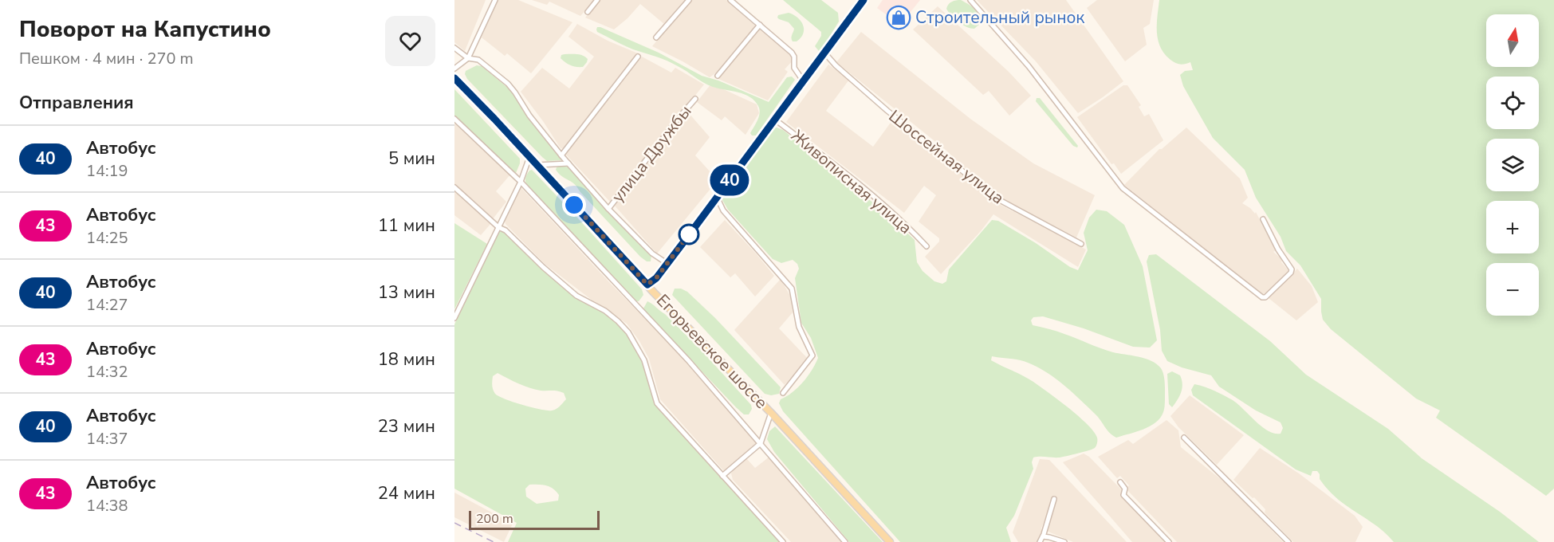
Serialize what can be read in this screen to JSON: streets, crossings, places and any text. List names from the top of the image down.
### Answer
{
  "streets": {
    "main road": ["Егорьевское шоссе"],
    "street": ["улица Дружбы", "Шоссейная улица", "Живописная улица"]
  },
  "places": {
    "shop": ["Строительный рынок"]
  },
  "lines": ["bus line 40"],
  "scale_bar": "200 m",
  "north": "top",
  "page": {
    "heading": [
      ["Поворот на Капустино", "Пешком · 4 мин · 270 m"],
      "Отправления"
    ],
    "on_map": "40",
    "map_buttons": ["+", "−"],
    "list": [
      {
        "mark": "40",
        "name": "Автобус",
        "note": "14:19",
        "value": "5 мин"
      },
      {
        "mark": "43",
        "name": "Автобус",
        "note": "14:25",
        "value": "11 мин"
      },
      {
        "mark": "40",
        "name": "Автобус",
        "note": "14:27",
        "value": "13 мин"
      },
      {
        "mark": "43",
        "name": "Автобус",
        "note": "14:32",
        "value": "18 мин"
      },
      {
        "mark": "40",
        "name": "Автобус",
        "note": "14:37",
        "value": "23 мин"
      },
      {
        "mark": "43",
        "name": "Автобус",
        "note": "14:38",
        "value": "24 мин"
      }
    ],
    "scale": "200 m"
  }
}
